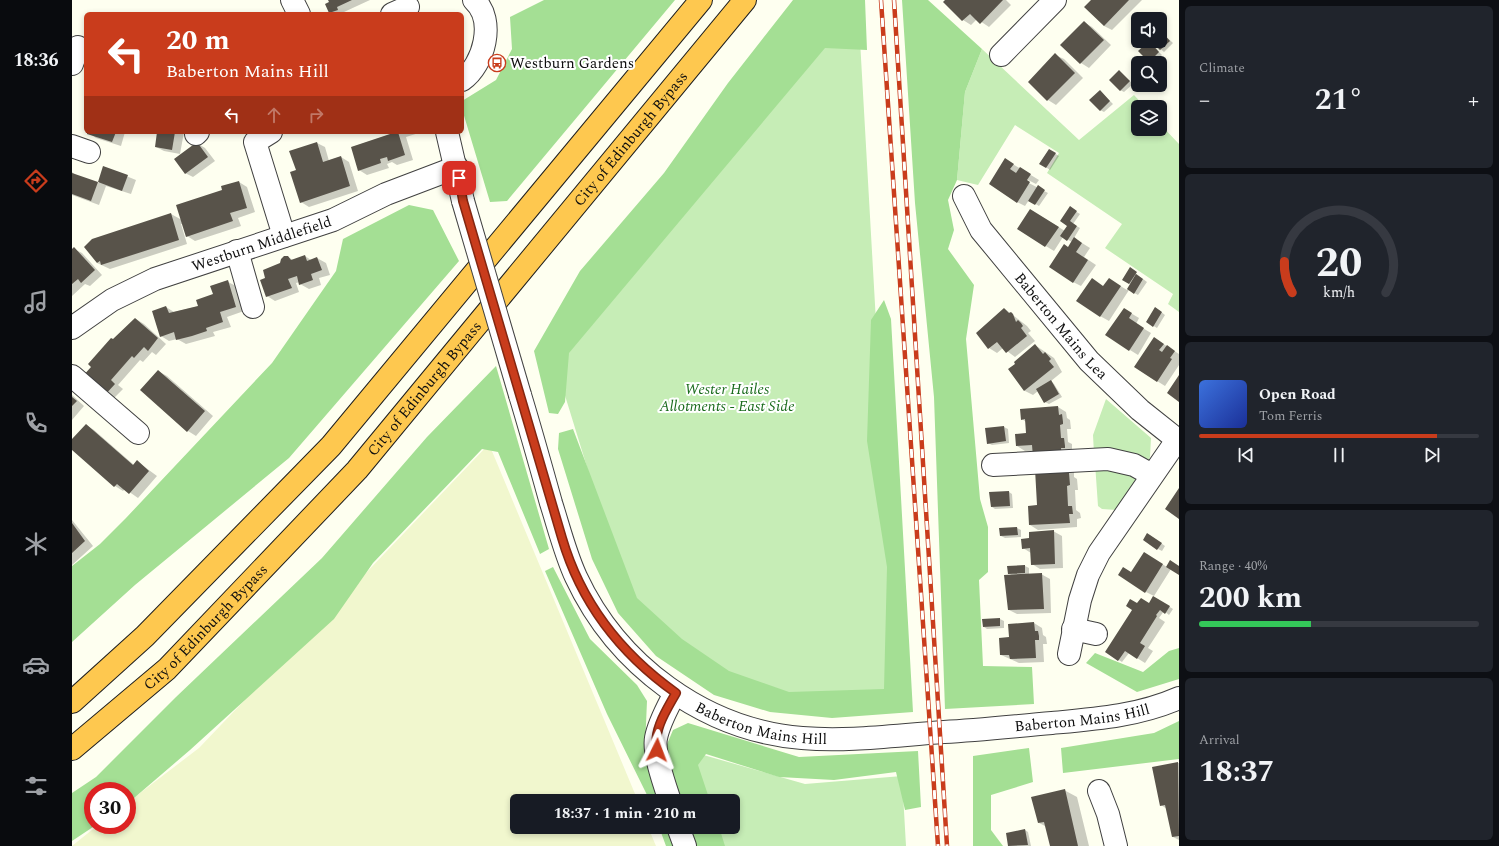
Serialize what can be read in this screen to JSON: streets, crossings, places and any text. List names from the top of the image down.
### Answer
{
  "streets": {
    "highway": ["City of Edinburgh Bypass"],
    "street": ["Westburn Middlefield", "Baberton Mains Lea", "Baberton Mains Hill"]
  },
  "crossings": [
    ["Westburn Middlefield", "Baberton Mains Hill"]
  ],
  "parks": ["Wester Hailes Allotments - East Side"],
  "places": {
    "bus stop": ["Westburn Gardens"]
  },
  "page": {
    "tabs": "18:36",
    "tile": [
      "Climate",
      ["Range · 40%", "200 km"],
      ["Arrival", "18:37"]
    ],
    "turn": ["20 m", "Baberton Mains Hill"],
    "heat": ["−", "21°", "+"],
    "song": ["Open Road", "Tom Ferris"],
    "limit": "30",
    "trip": "18:37 · 1 min · 210 m",
    "gauge": ["20", "km/h"]
  }
}
